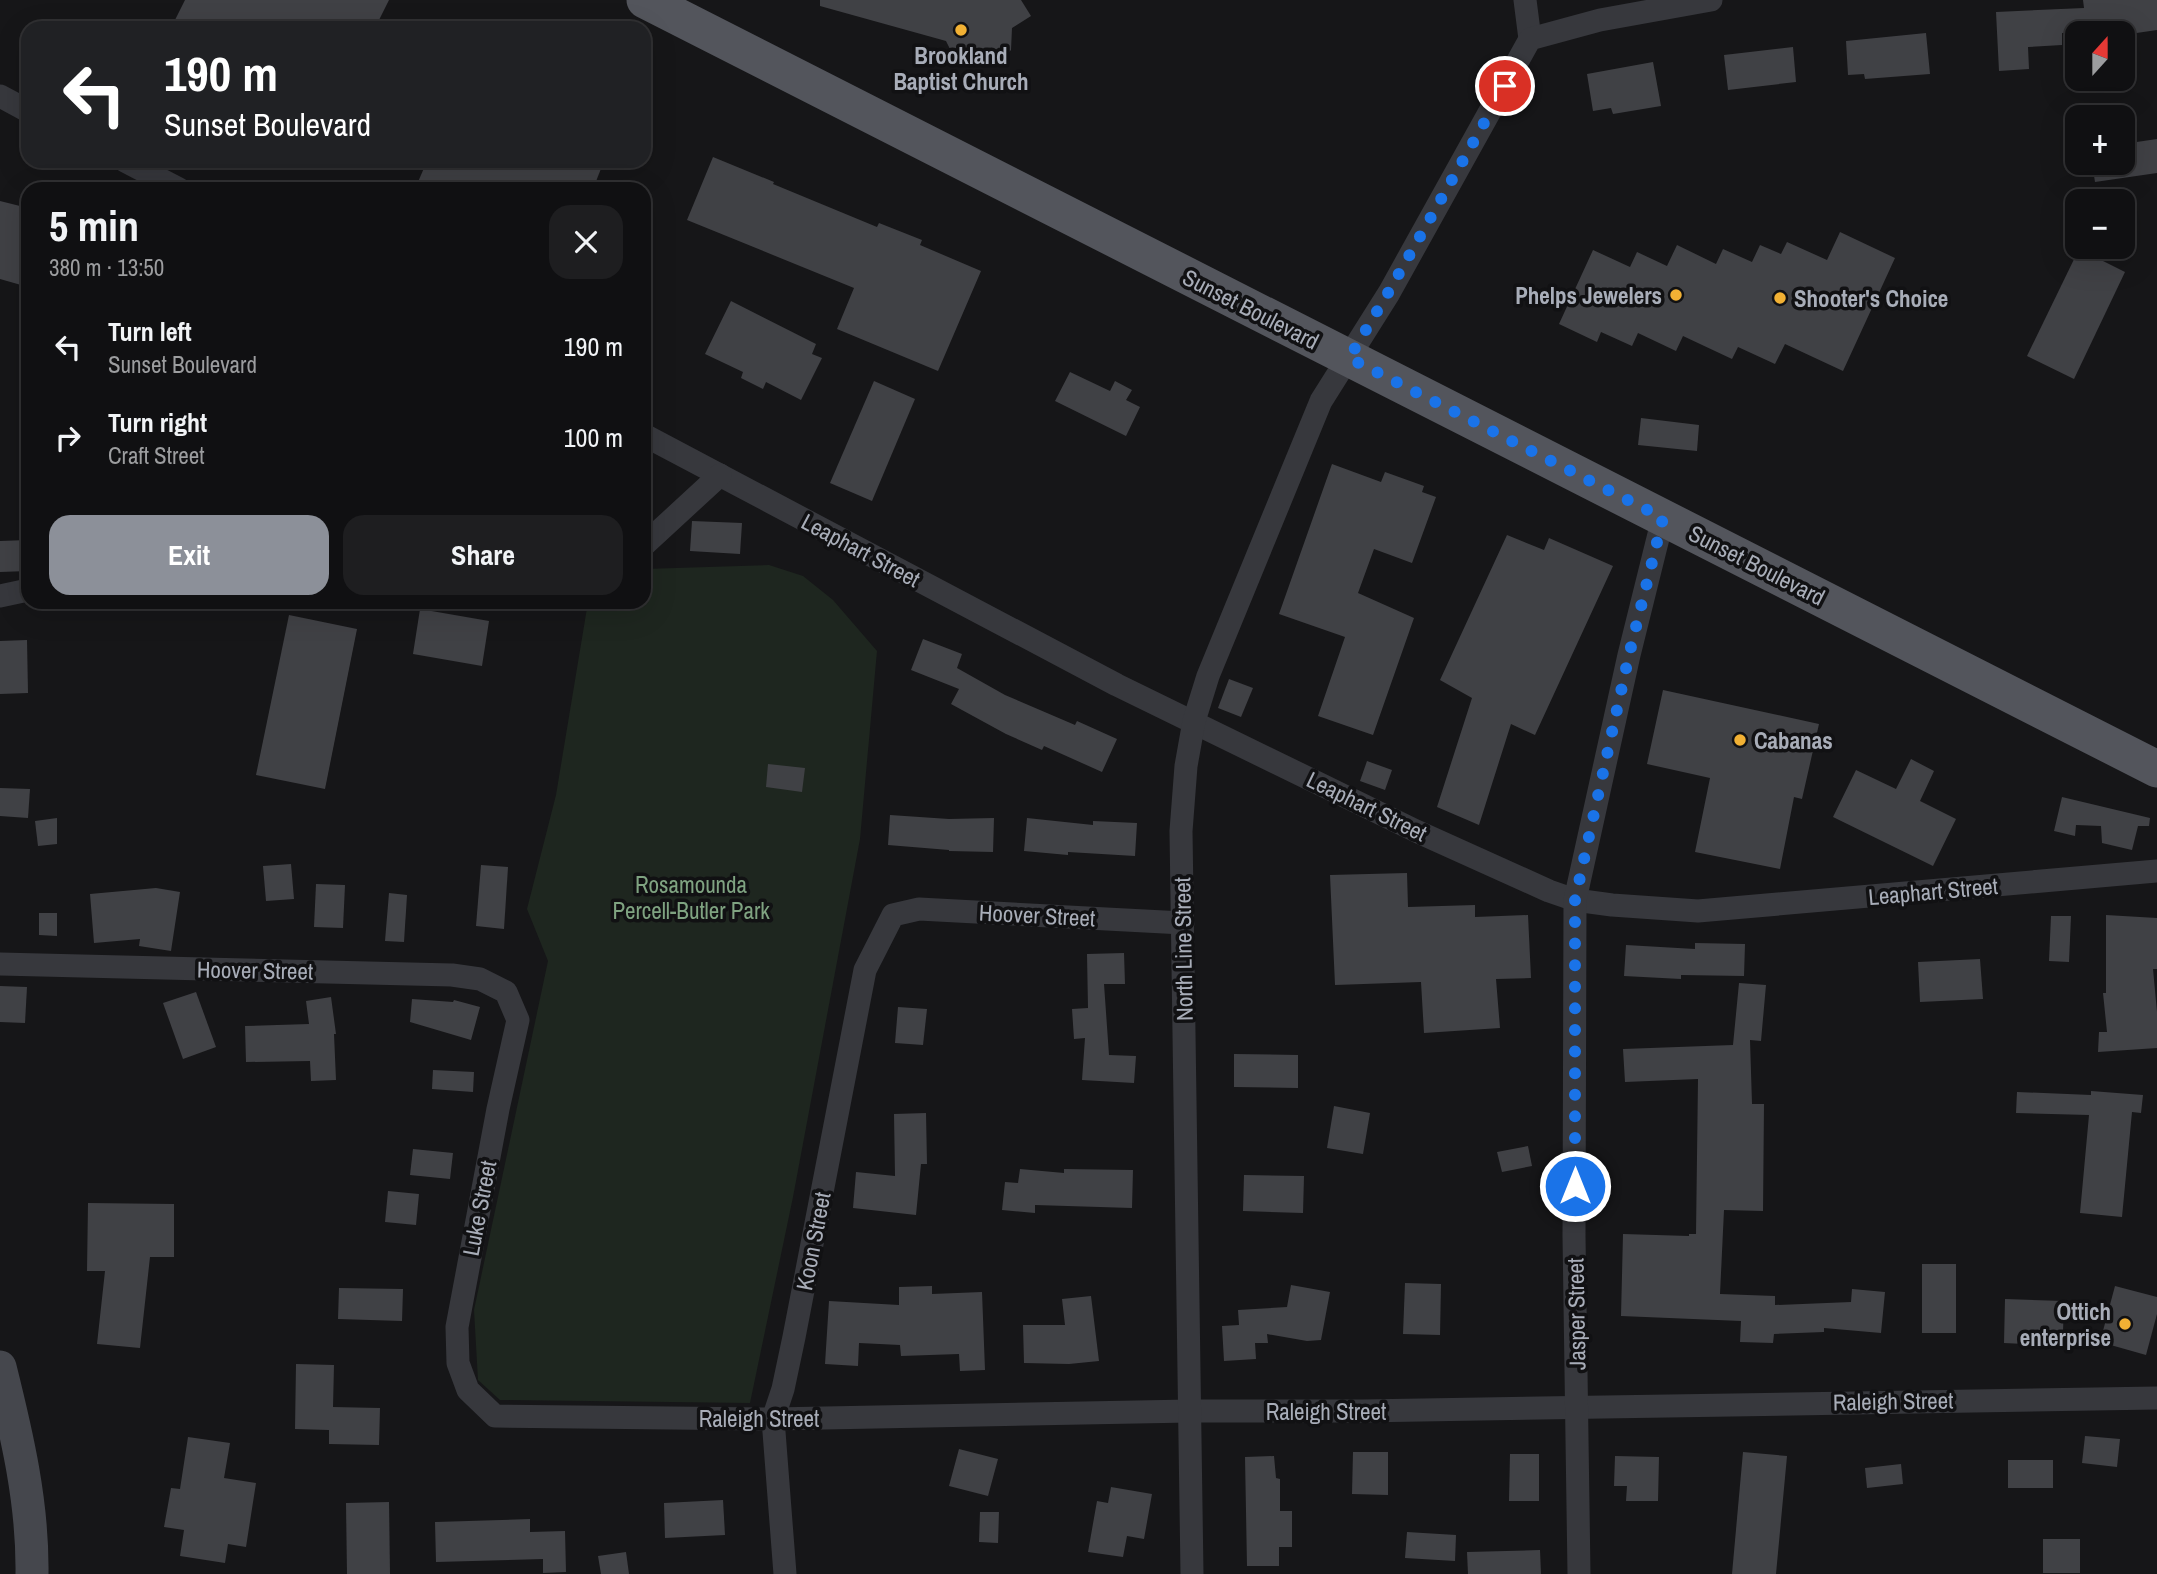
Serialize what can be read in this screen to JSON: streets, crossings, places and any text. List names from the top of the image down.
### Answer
{
  "streets": {
    "main road": ["Sunset Boulevard"],
    "street": [
      "Leaphart Street",
      "Hoover Street",
      "North Line Street",
      "Luke Street",
      "Koon Street",
      "Jasper Street",
      "Raleigh Street"
    ]
  },
  "crossings": [
    ["Sunset Boulevard", "North Line Street"],
    ["Sunset Boulevard", "Jasper Street"],
    ["Leaphart Street", "North Line Street"],
    ["Leaphart Street", "Jasper Street"],
    ["Hoover Street", "North Line Street"],
    ["Hoover Street", "Luke Street"],
    ["Hoover Street", "Koon Street"],
    ["North Line Street", "Raleigh Street"],
    ["Luke Street", "Raleigh Street"],
    ["Koon Street", "Raleigh Street"],
    ["Jasper Street", "Raleigh Street"]
  ],
  "parks": ["Rosamounda Percell-Butler Park"],
  "places": [
    "Brookland Baptist Church",
    "Phelps Jewelers",
    "Shooter's Choice",
    "Cabanas",
    "Ottich enterprise"
  ],
  "north": "top",
  "page": {
    "map_buttons": ["+", "−"],
    "turn": ["190 m", "Sunset Boulevard"],
    "heading": ["5 min", "380 m · 13:50"],
    "list": [
      {
        "name": "Turn left",
        "note": "Sunset Boulevard",
        "value": "190 m"
      },
      {
        "name": "Turn right",
        "note": "Craft Street",
        "value": "100 m"
      }
    ],
    "buttons": ["Exit", "Share"]
  }
}
